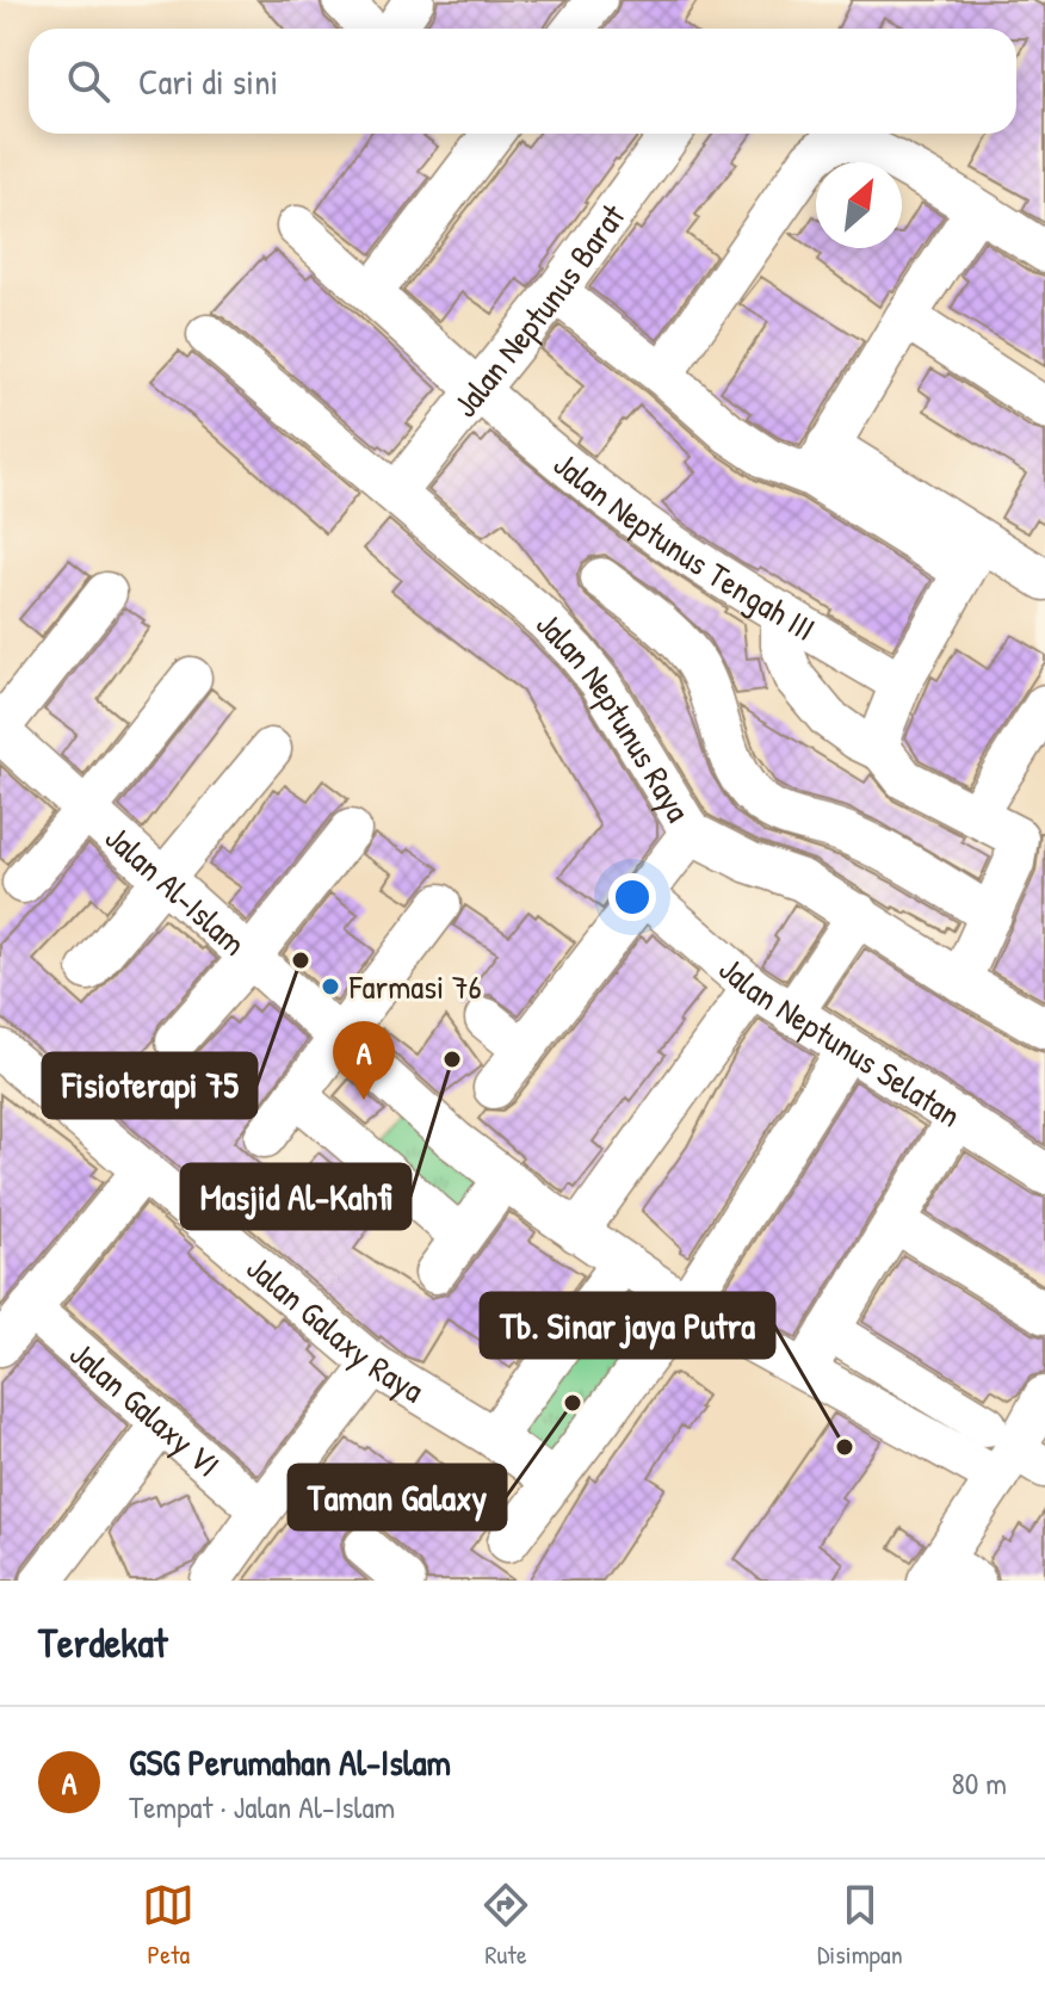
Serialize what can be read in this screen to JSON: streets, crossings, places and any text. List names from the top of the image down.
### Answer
{
  "streets": {
    "street": [
      "Jalan Neptunus Barat",
      "Jalan Neptunus Tengah III",
      "Jalan Neptunus Raya",
      "Jalan Al-Islam",
      "Jalan Neptunus Selatan",
      "Jalan Galaxy Raya",
      "Jalan Galaxy VI"
    ]
  },
  "crossings": [
    ["Jalan Neptunus Barat", "Jalan Neptunus Tengah III"],
    ["Jalan Neptunus Barat", "Jalan Neptunus Raya"]
  ],
  "places": [
    "Fisioterapi 75",
    "Farmasi 76",
    "Masjid Al-Kahfi",
    "Taman Galaxy",
    "Tb. Sinar jaya Putra"
  ],
  "north": "top right",
  "page": {
    "search": "Cari di sini",
    "pins": "A",
    "heading": "Terdekat",
    "list": [
      {
        "mark": "A",
        "name": "GSG Perumahan Al-Islam",
        "note": "Tempat · Jalan Al-Islam",
        "value": "80 m"
      }
    ],
    "nav": ["Peta", "Rute", "Disimpan"]
  }
}
